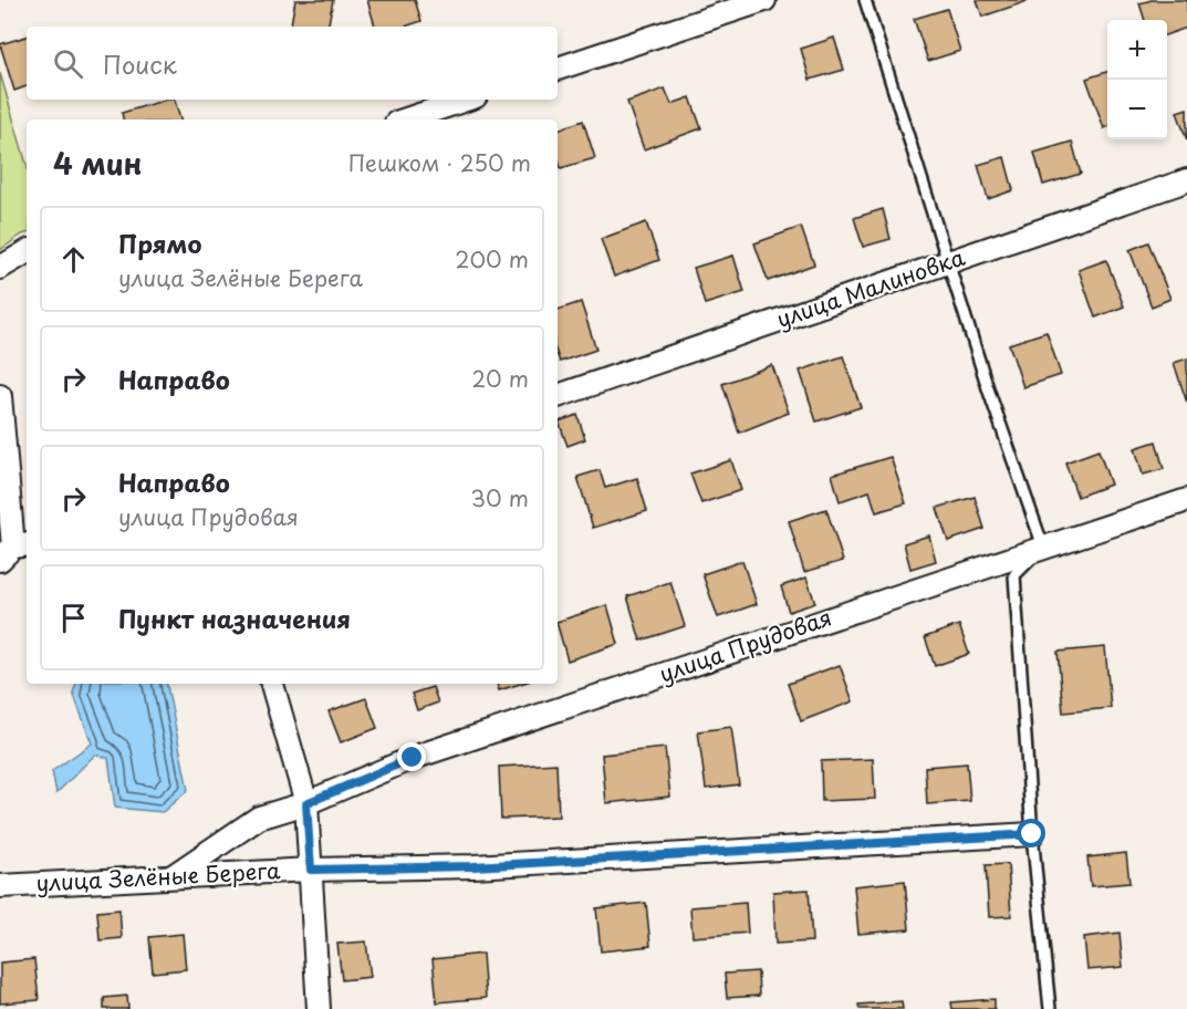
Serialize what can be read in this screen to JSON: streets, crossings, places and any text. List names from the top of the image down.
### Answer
{
  "streets": {
    "street": ["улица Малиновка", "улица Прудовая", "улица Зелёные Берега"]
  },
  "crossings": [
    ["улица Прудовая", "улица Зелёные Берега"]
  ],
  "page": {
    "map_buttons": ["+", "−"],
    "search": "Поиск",
    "heading": ["4 мин", "Пешком · 250 m"],
    "list": [
      ["Прямо", "улица Зелёные Берега", "200 m"],
      ["Направо", "20 m"],
      ["Направо", "улица Прудовая", "30 m"],
      "Пункт назначения"
    ]
  }
}
